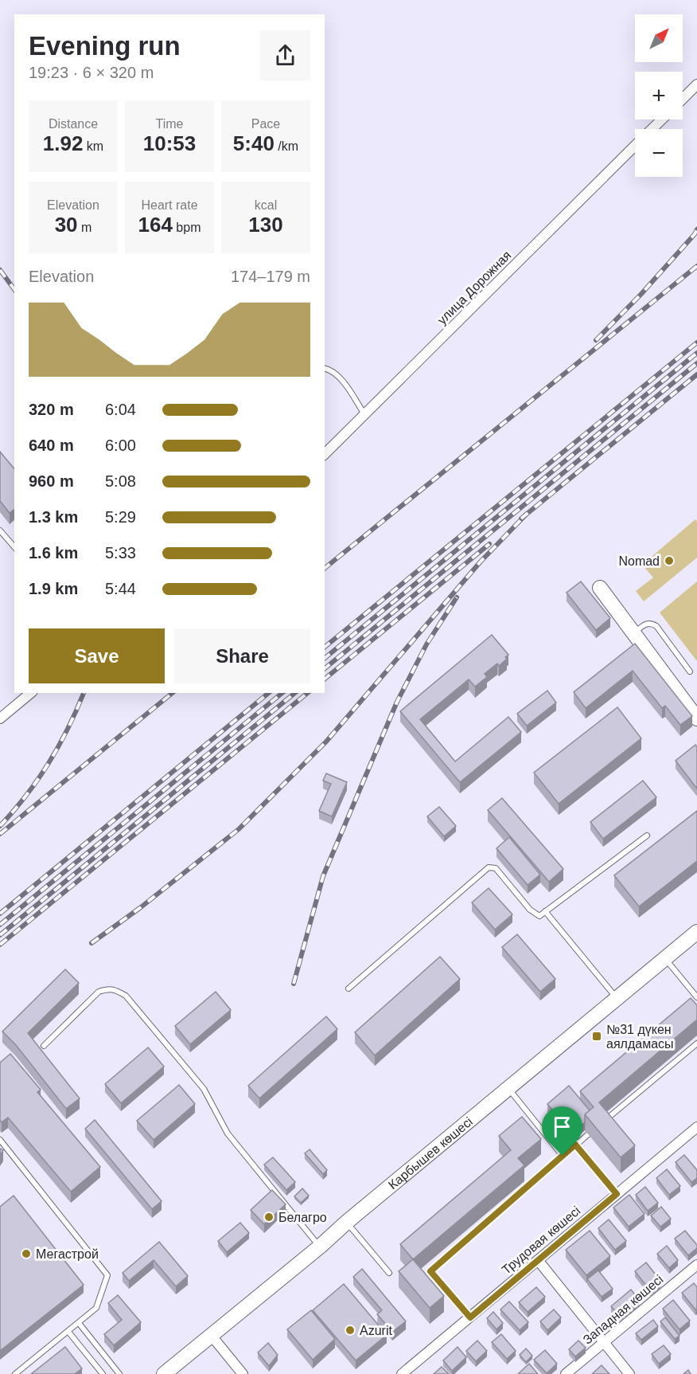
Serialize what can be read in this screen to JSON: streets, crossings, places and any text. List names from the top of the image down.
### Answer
{
  "streets": {
    "main road": ["Карбышев көшесі"],
    "street": ["улица Дорожная", "Трудовая көшесі", "Западная көшесі"]
  },
  "places": {
    "other": [
      "Nomad",
      "Белагро",
      "Мегастрой",
      "Azurit"
    ],
    "transit": ["№31 дүкен аялдамасы"]
  },
  "north": "top right",
  "page": {
    "map_buttons": ["+", "−"],
    "heading": ["Evening run", "19:23 · 6 × 320 m"],
    "stats": [
      ["Distance", "1.92 km"],
      ["Time", "10:53"],
      ["Pace", "5:40 /km"],
      ["Elevation", "30 m"],
      ["Heart rate", "164 bpm"],
      ["kcal", "130"]
    ],
    "chart": ["Elevation", "174–179 m"],
    "list": [
      {
        "name": "320 m",
        "note": "6:04"
      },
      {
        "name": "640 m",
        "note": "6:00"
      },
      {
        "name": "960 m",
        "note": "5:08"
      },
      {
        "name": "1.3 km",
        "note": "5:29"
      },
      {
        "name": "1.6 km",
        "note": "5:33"
      },
      {
        "name": "1.9 km",
        "note": "5:44"
      }
    ],
    "buttons": ["Save", "Share"]
  }
}
